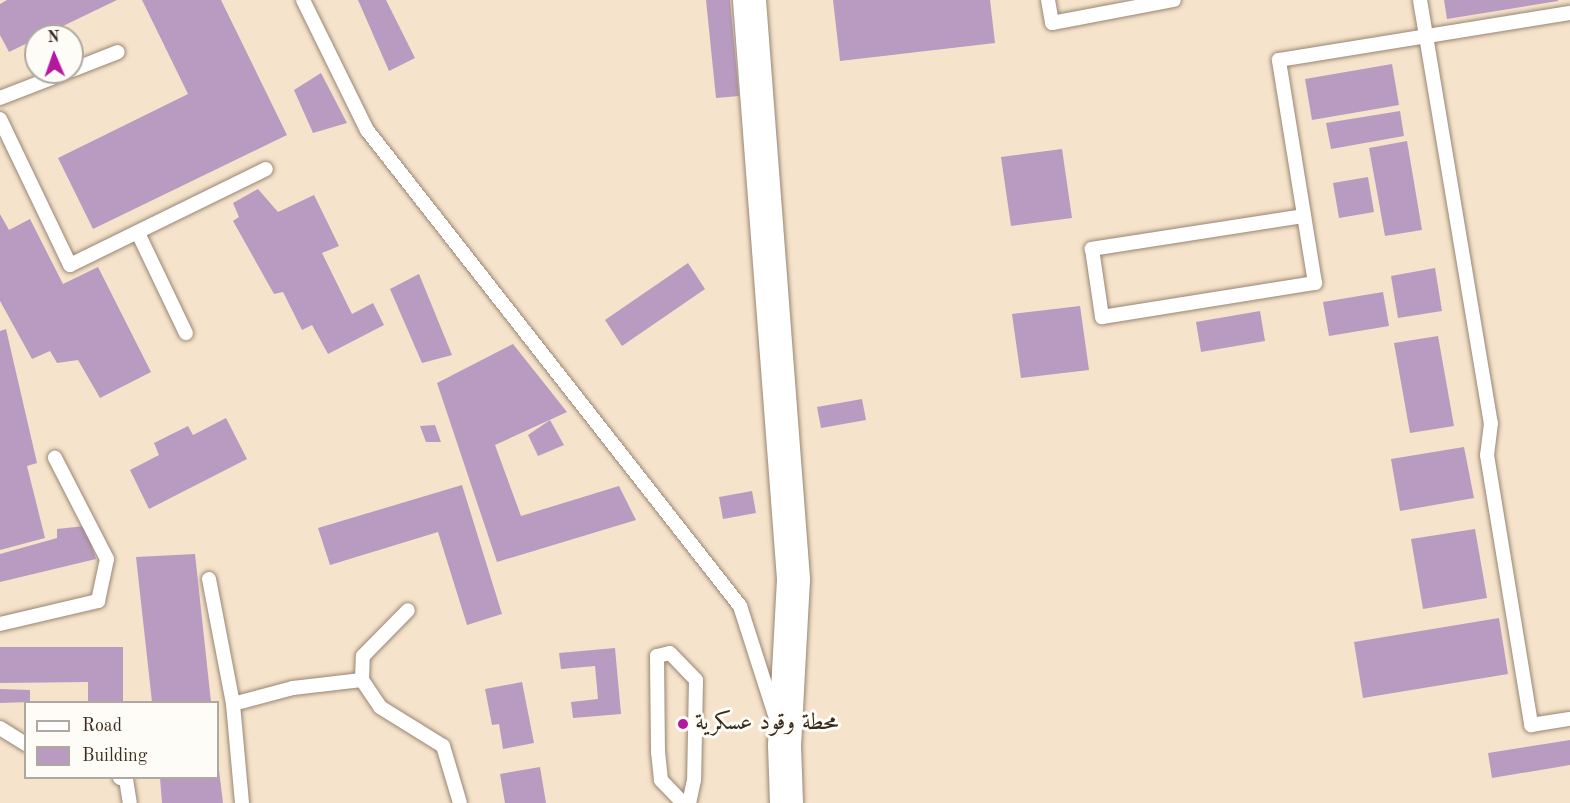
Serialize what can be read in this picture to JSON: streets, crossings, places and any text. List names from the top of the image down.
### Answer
{
  "places": ["محطة وقود عسكرية"],
  "legend": ["Road", "Building"],
  "north": "top"
}
